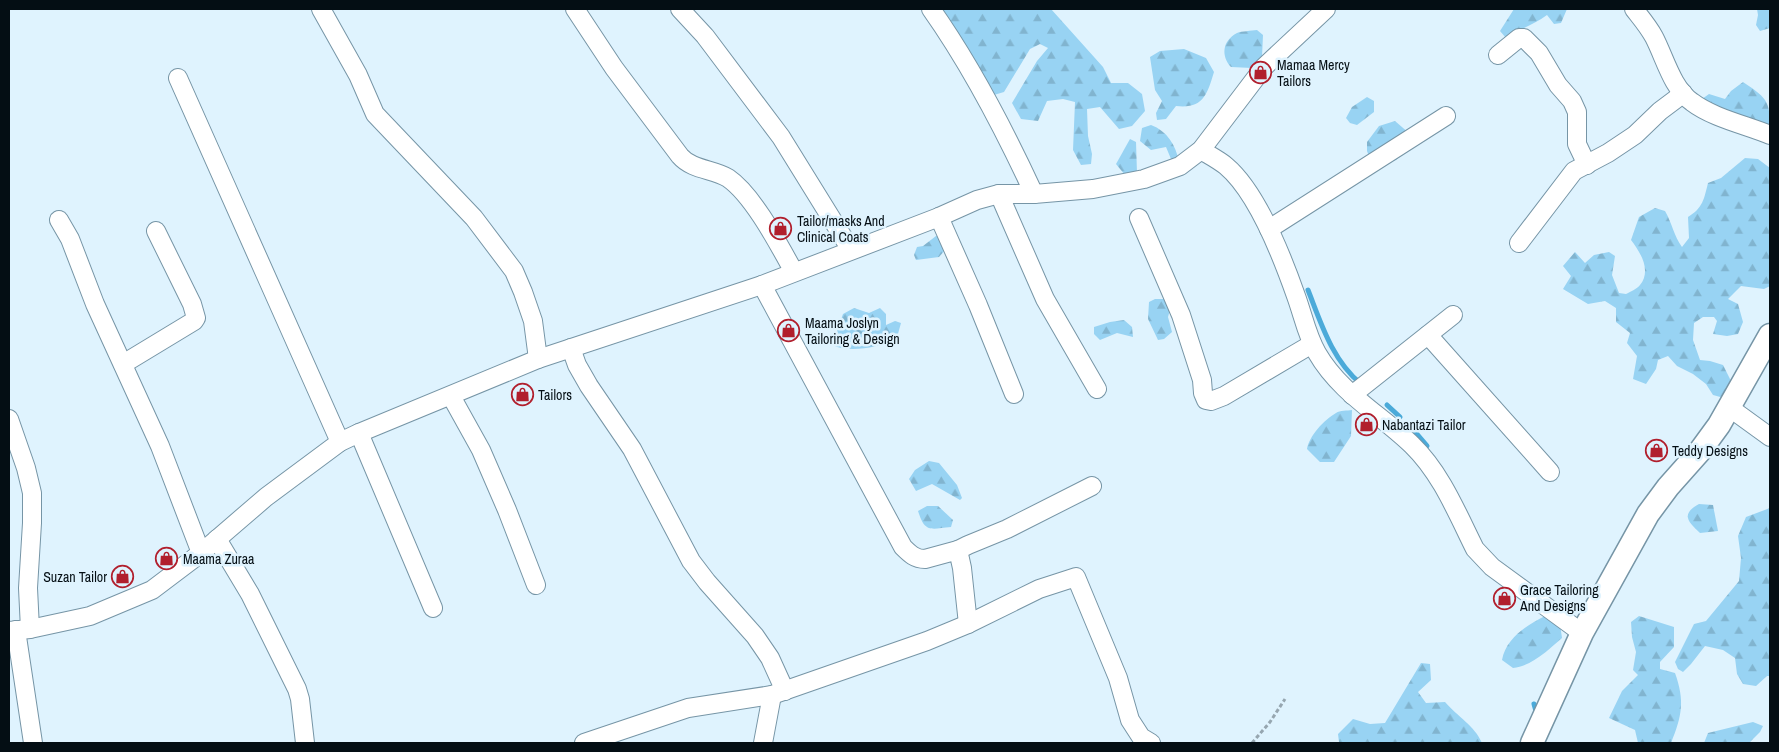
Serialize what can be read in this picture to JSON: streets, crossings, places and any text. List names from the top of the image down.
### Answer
{
  "places": {
    "shop": [
      "Mamaa Mercy Tailors",
      "Tailor/masks And Clinical Coats",
      "Maama Joslyn Tailoring & Design",
      "Tailors",
      "Nabantazi Tailor",
      "Teddy Designs",
      "Maama Zuraa",
      "Suzan Tailor",
      "Grace Tailoring And Designs"
    ]
  }
}
